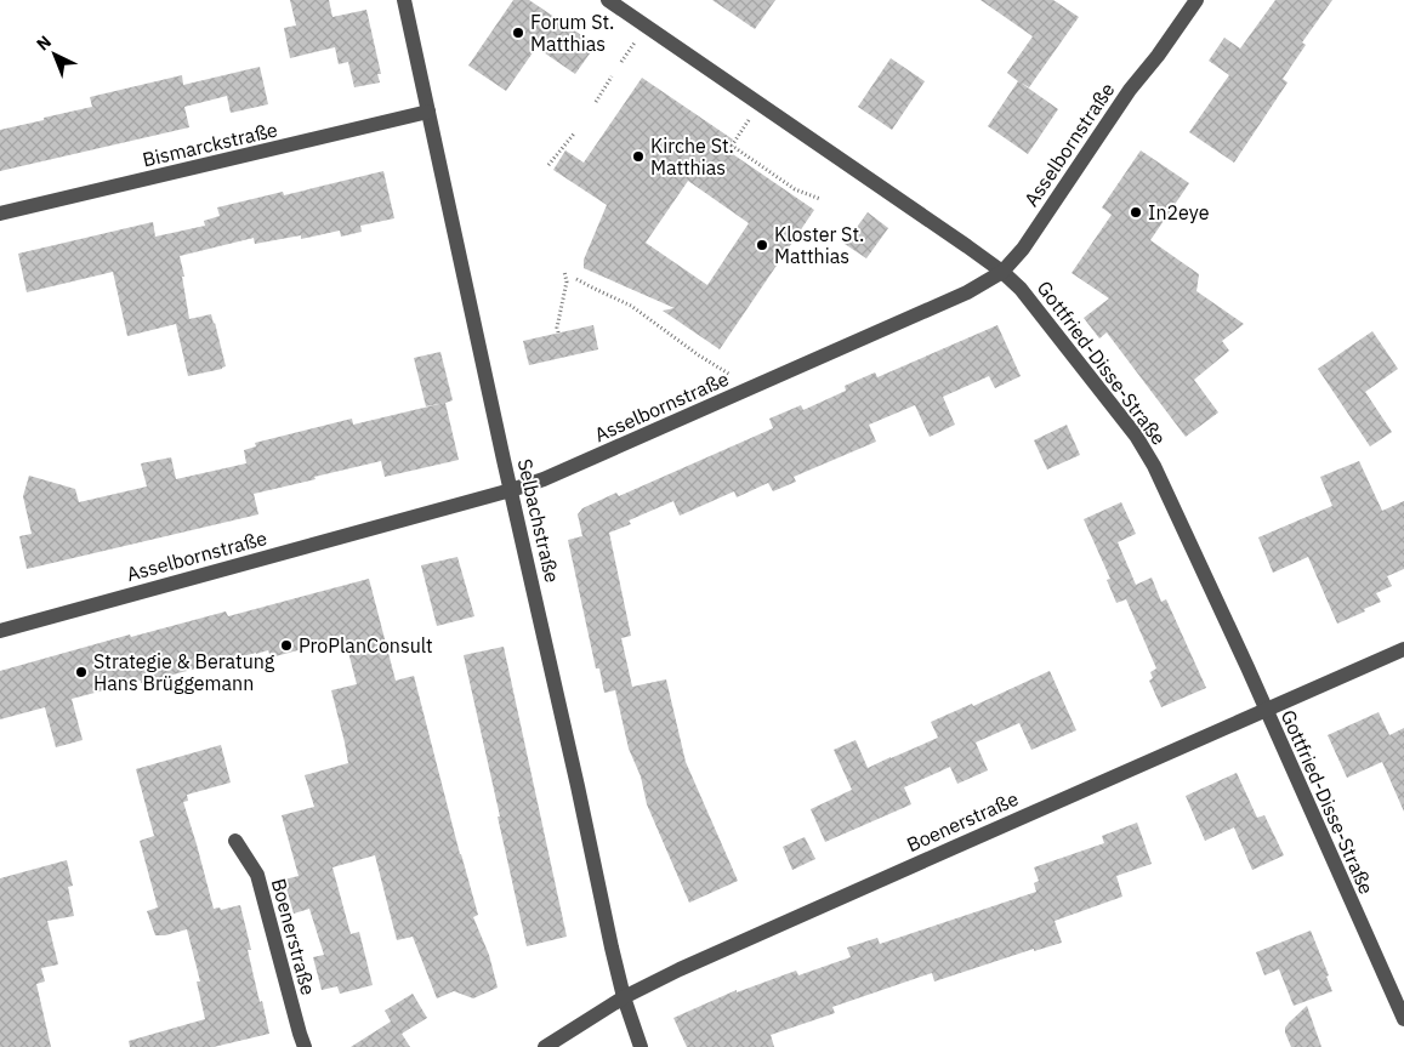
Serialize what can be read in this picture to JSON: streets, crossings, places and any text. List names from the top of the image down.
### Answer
{
  "streets": {
    "street": [
      "Bismarckstraße",
      "Asselbornstraße",
      "Gottfried-Disse-Straße",
      "Selbachstraße",
      "Boenerstraße"
    ]
  },
  "crossings": [
    ["Bismarckstraße", "Selbachstraße"],
    ["Asselbornstraße", "Gottfried-Disse-Straße"],
    ["Asselbornstraße", "Selbachstraße"],
    ["Gottfried-Disse-Straße", "Boenerstraße"],
    ["Selbachstraße", "Boenerstraße"]
  ],
  "places": [
    "Forum St. Matthias",
    "Kirche St. Matthias",
    "In2eye",
    "Kloster St. Matthias",
    "ProPlanConsult",
    "Strategie & Beratung Hans Brüggemann"
  ],
  "north": "top left"
}
